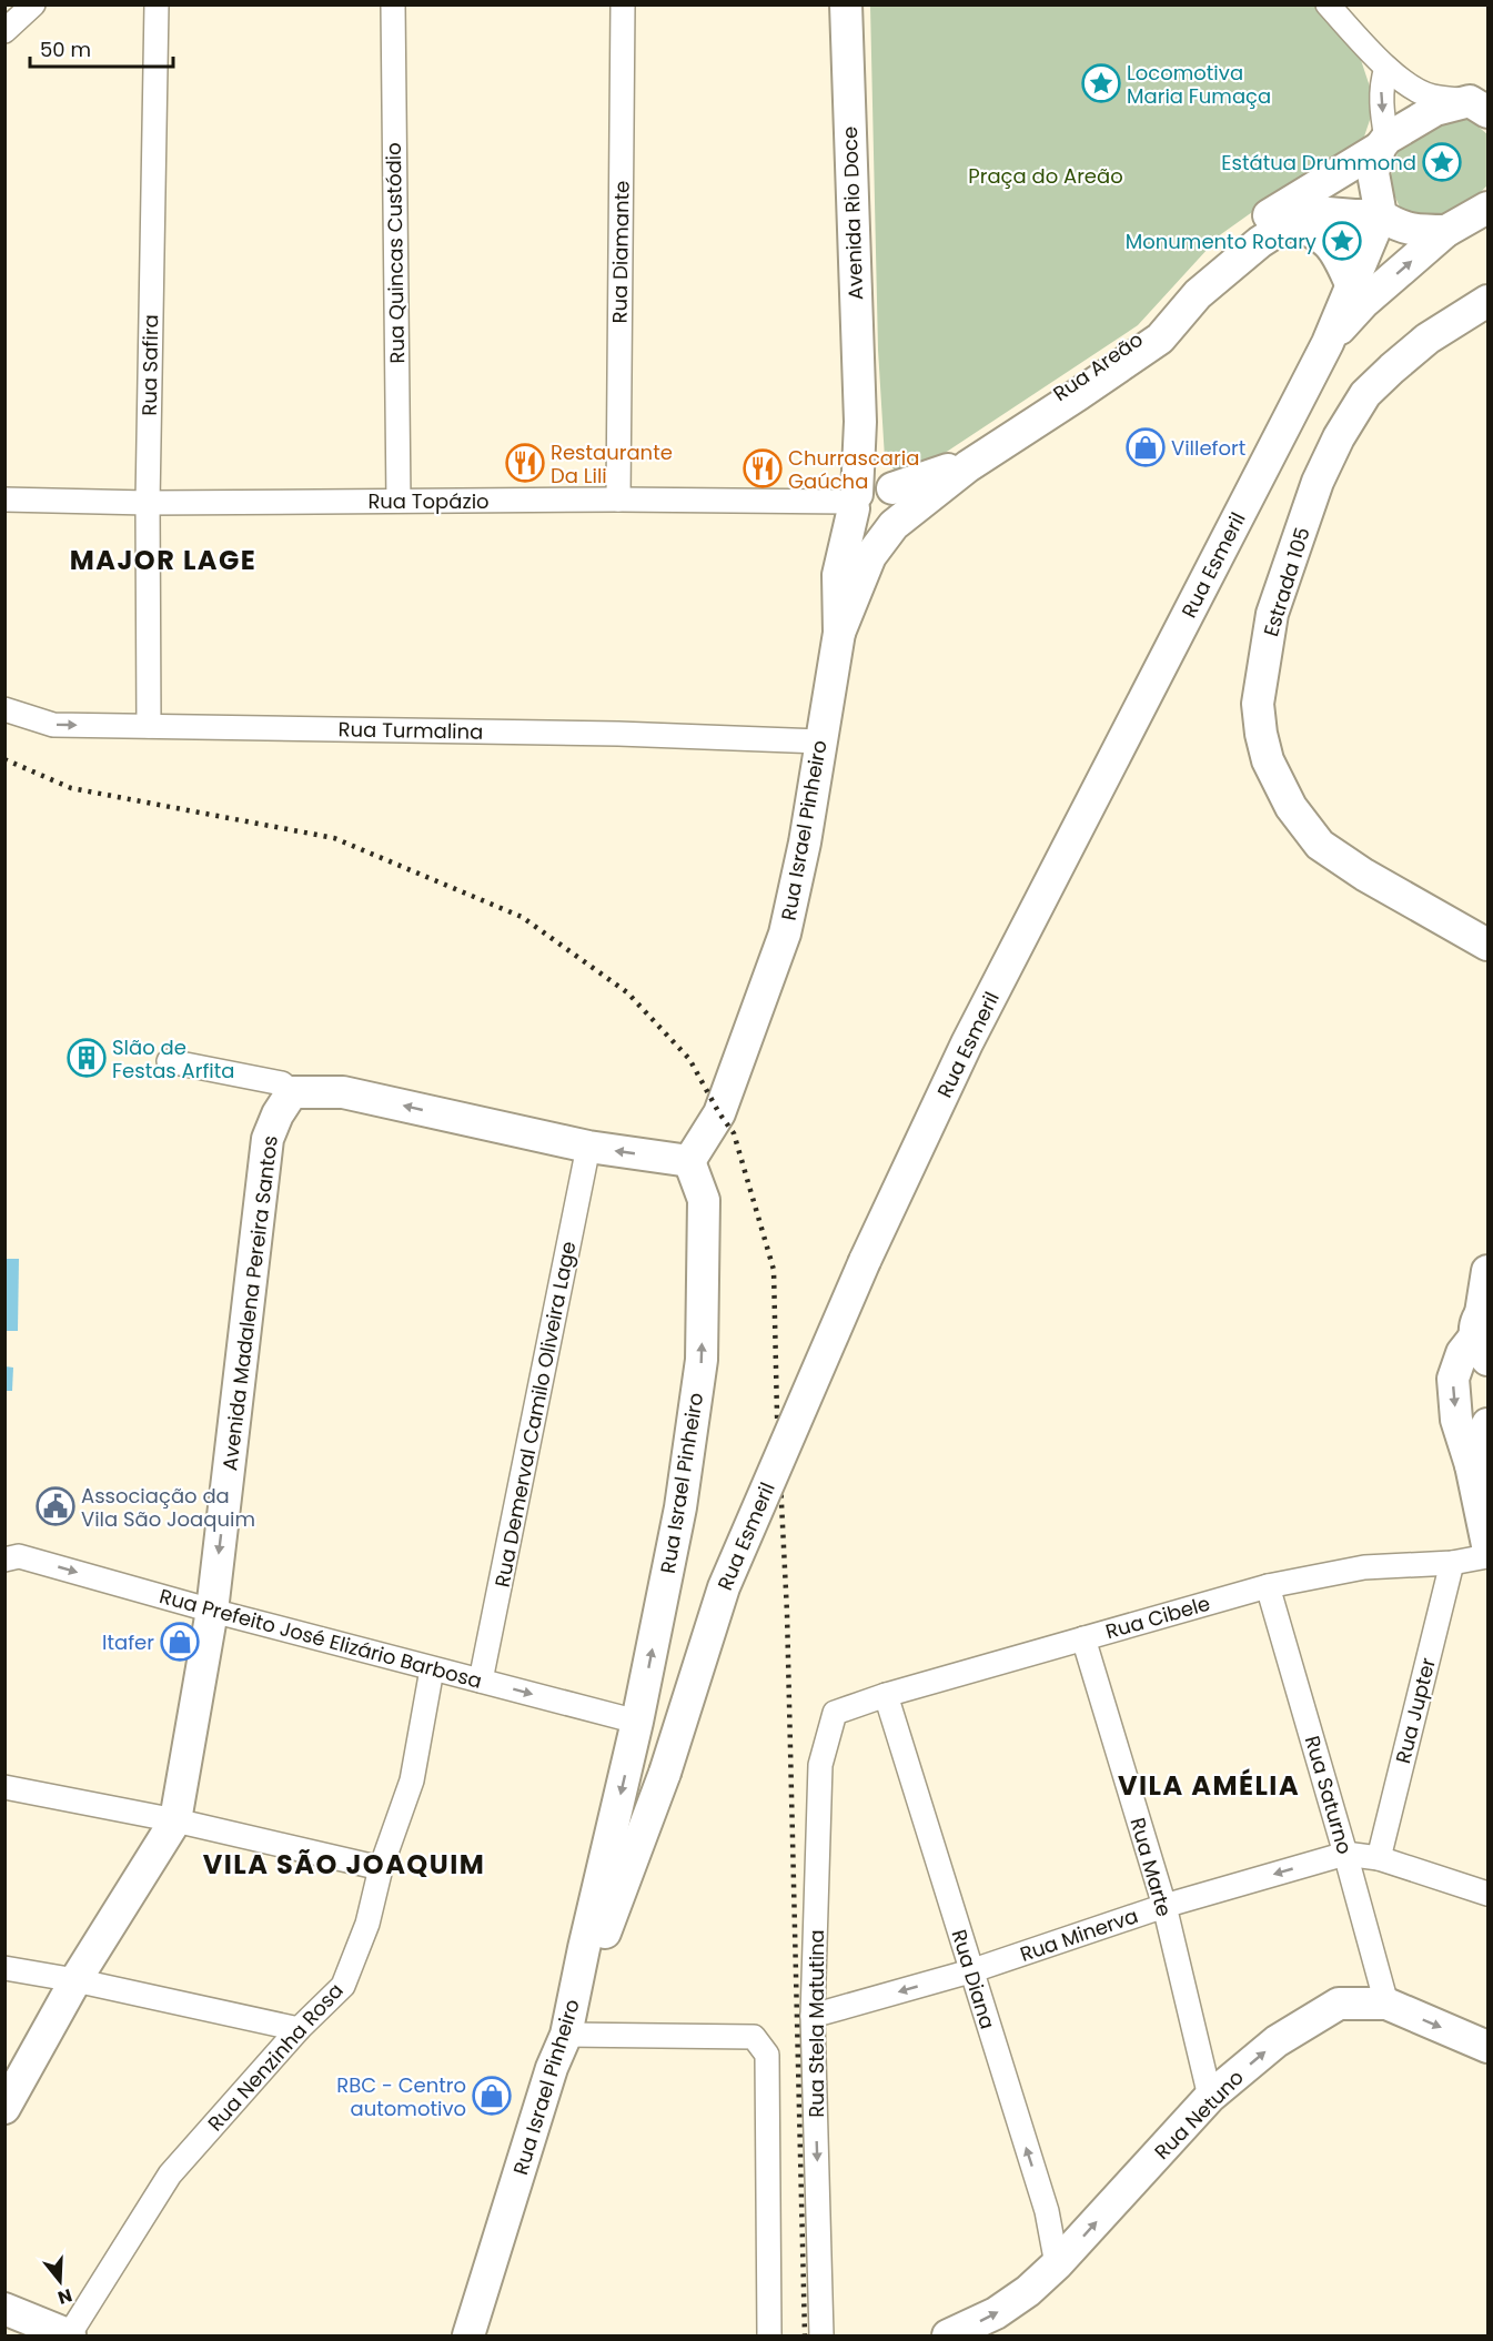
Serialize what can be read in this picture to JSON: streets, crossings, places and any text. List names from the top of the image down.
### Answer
{
  "streets": {
    "street": [
      "Avenida Rio Doce",
      "Rua Diamante",
      "Rua Quincas Custódio",
      "Rua Safira",
      "Rua Areão",
      "Rua Topázio",
      "Rua Esmeril",
      "Estrada 105",
      "Rua Turmalina",
      "Rua Israel Pinheiro",
      "Avenida Madalena Pereira Santos",
      "Rua Demerval Camilo Oliveira Lage",
      "Rua Cibele",
      "Rua Prefeito José Elizário Barbosa",
      "Rua Jupter",
      "Rua Saturno",
      "Rua Marte",
      "Rua Minerva",
      "Rua Diana",
      "Rua Stela Matutina",
      "Rua Nenzinha Rosa",
      "Rua Netuno"
    ]
  },
  "crossings": [
    ["Avenida Rio Doce", "Rua Areão"],
    ["Avenida Rio Doce", "Rua Topázio"],
    ["Avenida Rio Doce", "Rua Israel Pinheiro"],
    ["Rua Diamante", "Rua Topázio"],
    ["Rua Quincas Custódio", "Rua Topázio"],
    ["Rua Safira", "Rua Topázio"],
    ["Rua Safira", "Rua Turmalina"],
    ["Rua Areão", "Rua Topázio"],
    ["Rua Areão", "Rua Israel Pinheiro"],
    ["Rua Topázio", "Rua Israel Pinheiro"],
    ["Rua Esmeril", "Rua Israel Pinheiro"],
    ["Rua Turmalina", "Rua Israel Pinheiro"],
    ["Rua Israel Pinheiro", "Rua Prefeito José Elizário Barbosa"],
    ["Avenida Madalena Pereira Santos", "Rua Prefeito José Elizário Barbosa"],
    ["Rua Demerval Camilo Oliveira Lage", "Rua Prefeito José Elizário Barbosa"],
    ["Rua Cibele", "Rua Jupter"],
    ["Rua Cibele", "Rua Saturno"],
    ["Rua Cibele", "Rua Marte"],
    ["Rua Cibele", "Rua Diana"],
    ["Rua Cibele", "Rua Stela Matutina"],
    ["Rua Prefeito José Elizário Barbosa", "Rua Nenzinha Rosa"],
    ["Rua Saturno", "Rua Minerva"],
    ["Rua Saturno", "Rua Netuno"],
    ["Rua Marte", "Rua Minerva"],
    ["Rua Marte", "Rua Netuno"],
    ["Rua Minerva", "Rua Diana"],
    ["Rua Minerva", "Rua Stela Matutina"],
    ["Rua Diana", "Rua Netuno"]
  ],
  "one_way": [
    "Avenida Madalena Pereira Santos",
    "Rua Prefeito José Elizário Barbosa",
    "Rua Minerva",
    "Rua Diana",
    "Rua Stela Matutina",
    "Rua Netuno"
  ],
  "districts": ["MAJOR LAGE", "VILA AMÉLIA", "VILA SÃO JOAQUIM"],
  "parks": ["Praça do Areão"],
  "places": {
    "place": ["Locomotiva Maria Fumaça", "Estátua Drummond", "Monumento Rotary"],
    "shop": ["Villefort", "Itafer", "RBC - Centro automotivo"],
    "restaurant": ["Restaurante Da Lili", "Churrascaria Gaúcha"],
    "building": ["Slão de Festas Arfita"],
    "public building": ["Associação da Vila São Joaquim"]
  },
  "scale_bar": "50 m",
  "north": "bottom"
}
